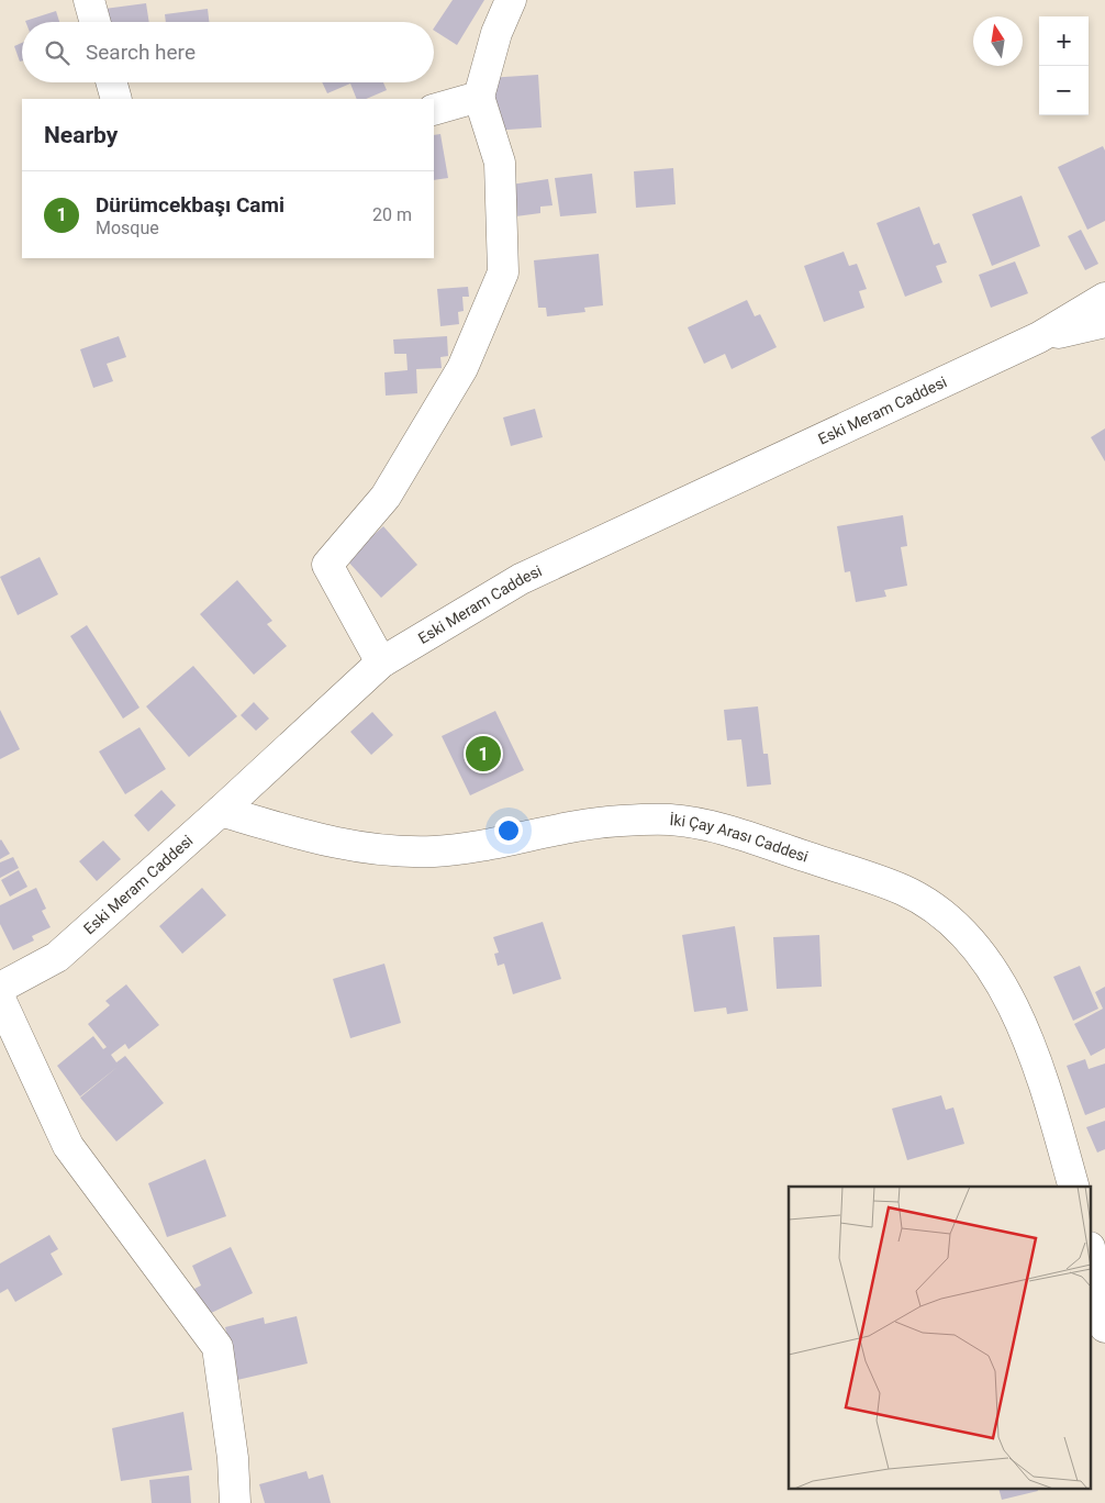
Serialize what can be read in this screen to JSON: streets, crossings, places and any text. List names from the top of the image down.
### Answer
{
  "streets": {
    "street": ["Eski Meram Caddesi", "İki Çay Arası Caddesi"]
  },
  "crossings": [
    ["Eski Meram Caddesi", "İki Çay Arası Caddesi"]
  ],
  "north": "top",
  "page": {
    "map_buttons": ["+", "−"],
    "search": "Search here",
    "heading": "Nearby",
    "list": [
      {
        "mark": "1",
        "name": "Dürümcekbaşı Cami",
        "note": "Mosque",
        "value": "20 m"
      }
    ],
    "pins": "1"
  }
}
